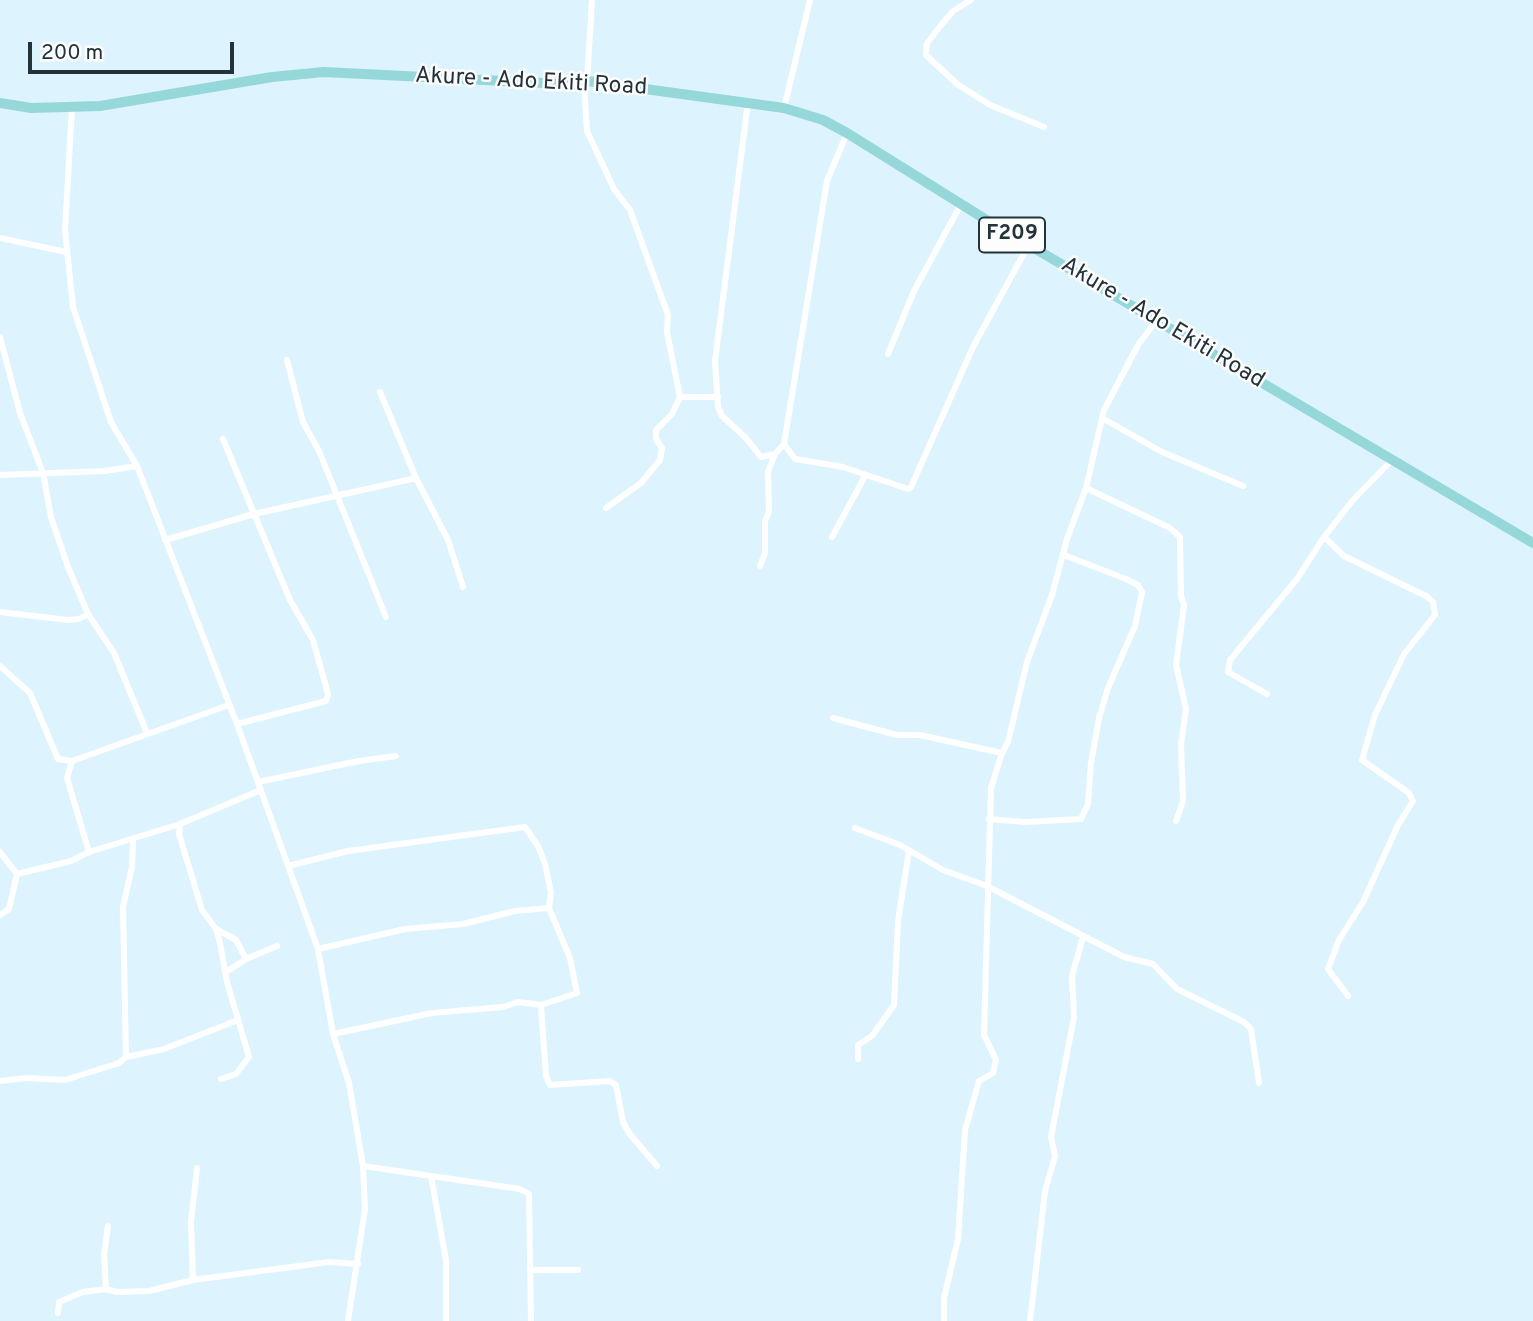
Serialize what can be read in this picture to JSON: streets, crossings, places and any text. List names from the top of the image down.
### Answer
{
  "streets": {
    "main road": ["Akure - Ado Ekiti Road", "F209"]
  },
  "scale_bar": "200 m"
}
